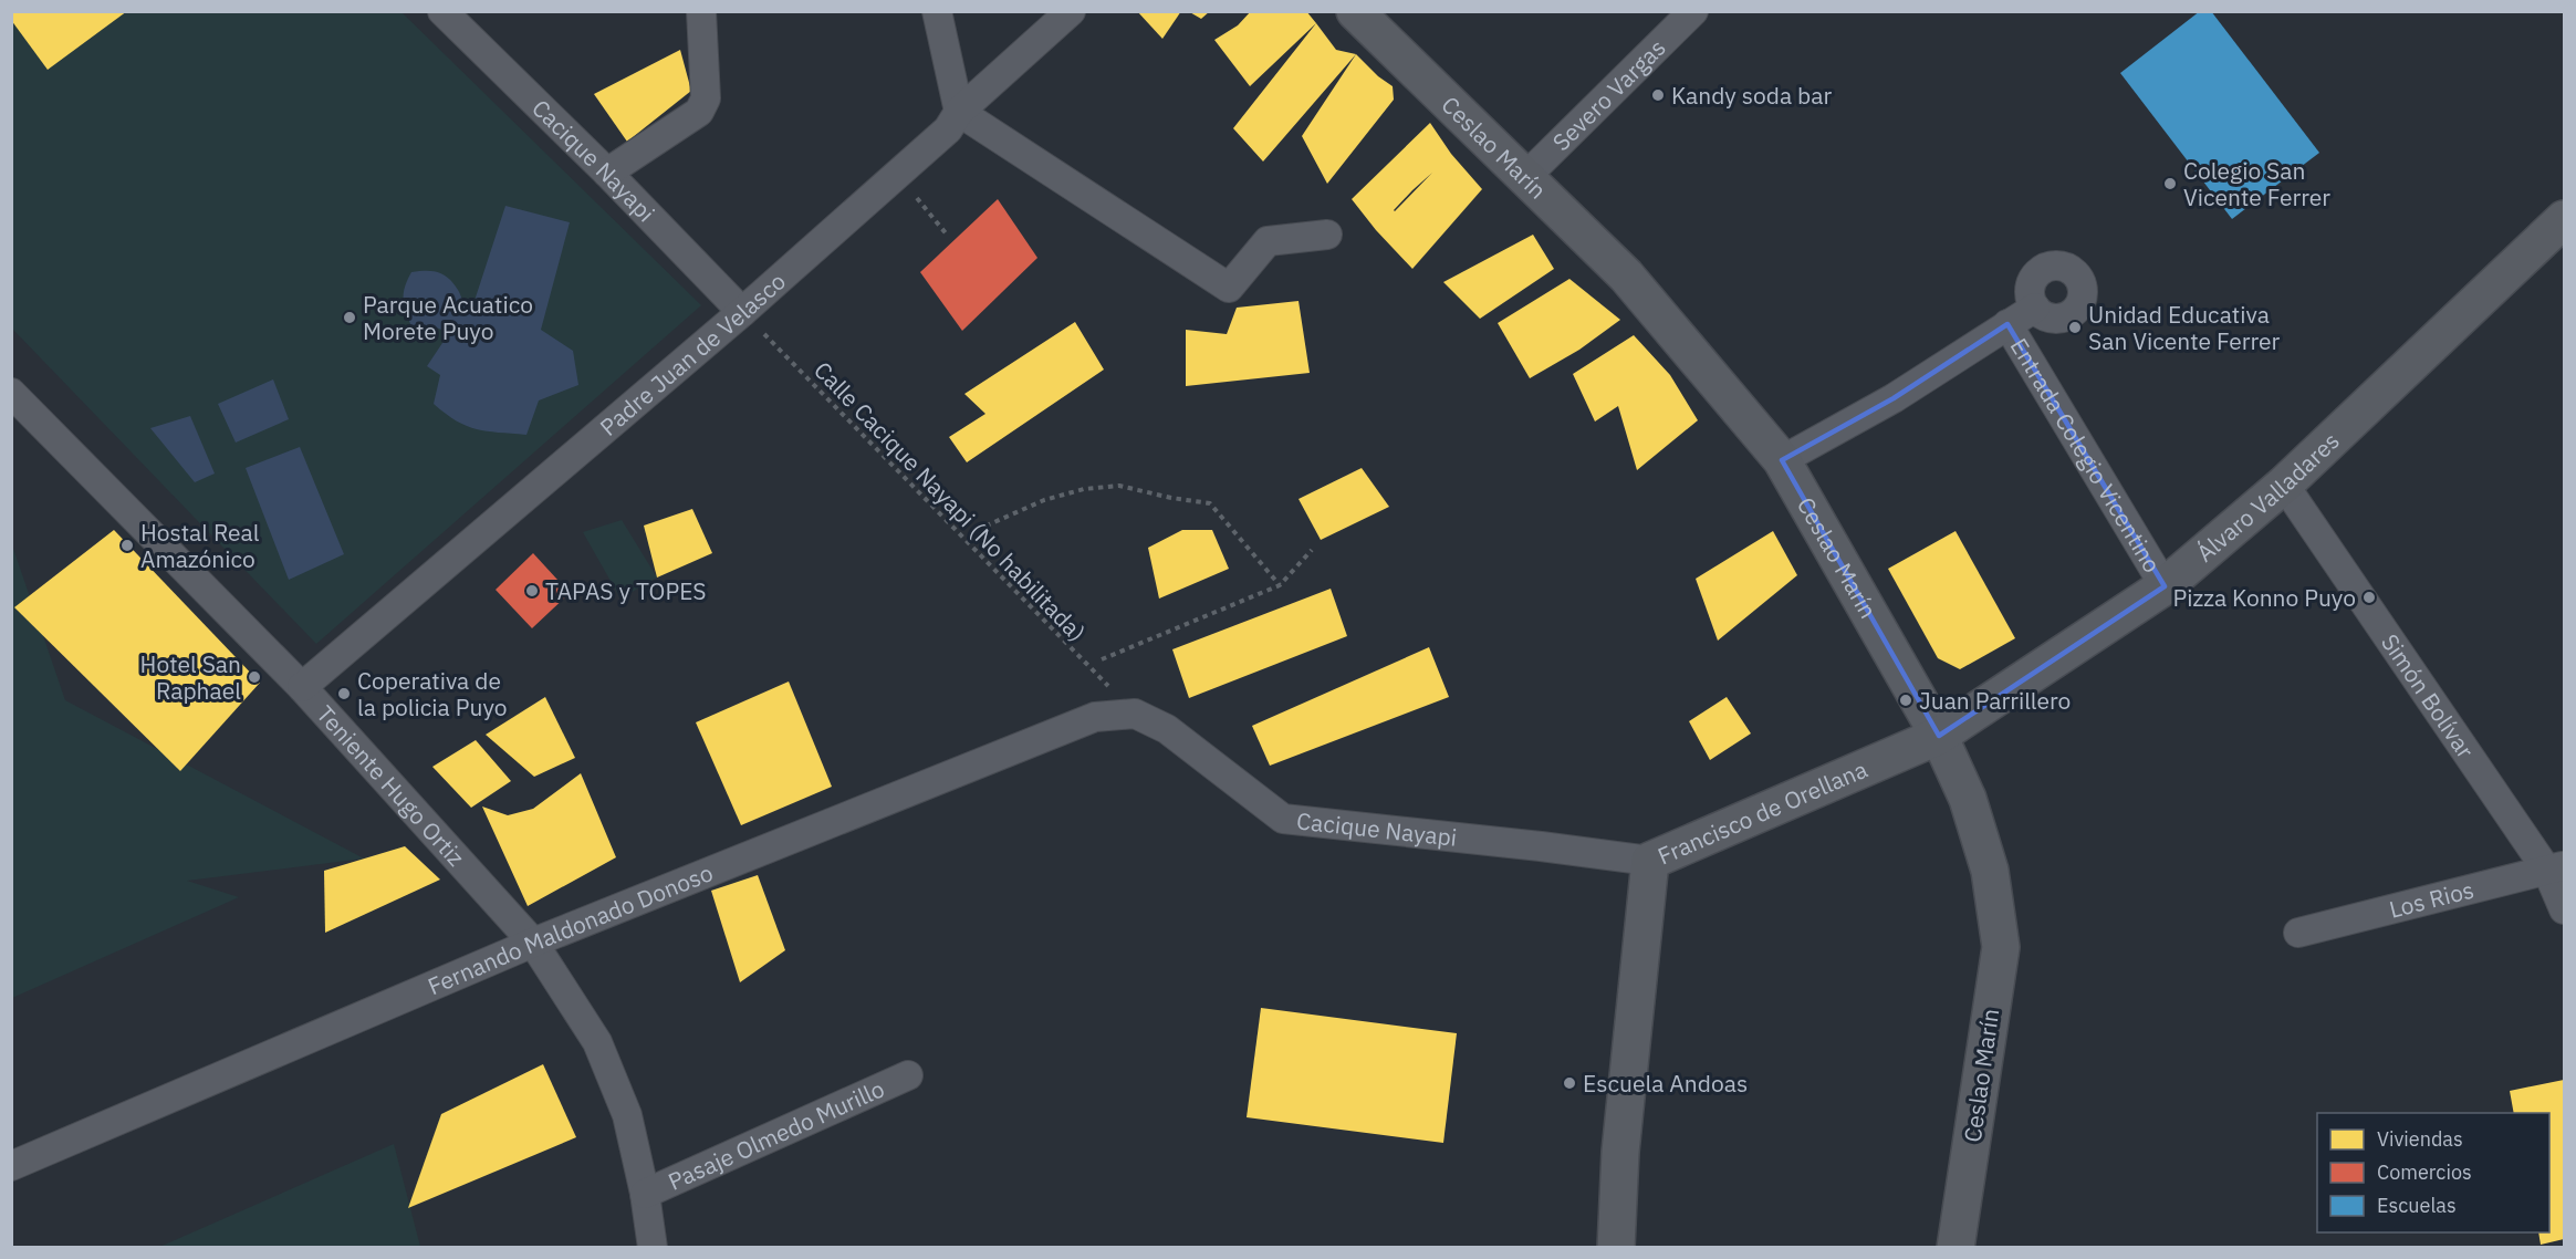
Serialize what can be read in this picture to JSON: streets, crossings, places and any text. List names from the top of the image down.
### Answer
{
  "streets": {
    "street": [
      "Severo Vargas",
      "Ceslao Marín",
      "Cacique Nayapi",
      "Padre Juan de Velasco",
      "Entrada Colegio Vicentino",
      "Álvaro Valladares",
      "Simón Bolívar",
      "Teniente Hugo Ortiz",
      "Francisco de Orellana",
      "Los Rios",
      "Fernando Maldonado Donoso",
      "Pasaje Olmedo Murillo"
    ],
    "path": ["Calle Cacique Nayapi (No habilitada)"]
  },
  "crossings": [
    ["Severo Vargas", "Ceslao Marín"],
    ["Ceslao Marín", "Entrada Colegio Vicentino"],
    ["Ceslao Marín", "Álvaro Valladares"],
    ["Ceslao Marín", "Francisco de Orellana"],
    ["Cacique Nayapi", "Padre Juan de Velasco"],
    ["Cacique Nayapi", "Calle Cacique Nayapi (No habilitada)"],
    ["Cacique Nayapi", "Francisco de Orellana"],
    ["Cacique Nayapi", "Fernando Maldonado Donoso"],
    ["Padre Juan de Velasco", "Calle Cacique Nayapi (No habilitada)"],
    ["Padre Juan de Velasco", "Teniente Hugo Ortiz"],
    ["Entrada Colegio Vicentino", "Álvaro Valladares"],
    ["Álvaro Valladares", "Simón Bolívar"],
    ["Álvaro Valladares", "Francisco de Orellana"],
    ["Calle Cacique Nayapi (No habilitada)", "Fernando Maldonado Donoso"],
    ["Simón Bolívar", "Los Rios"],
    ["Teniente Hugo Ortiz", "Fernando Maldonado Donoso"],
    ["Teniente Hugo Ortiz", "Pasaje Olmedo Murillo"]
  ],
  "places": [
    "Kandy soda bar",
    "Colegio San Vicente Ferrer",
    "Parque Acuatico Morete Puyo",
    "Unidad Educativa San Vicente Ferrer",
    "Hostal Real Amazónico",
    "TAPAS y TOPES",
    "Pizza Konno Puyo",
    "Hotel San Raphael",
    "Coperativa de la policia Puyo",
    "Juan Parrillero",
    "Escuela Andoas"
  ],
  "legend": ["Viviendas", "Comercios", "Escuelas"]
}
